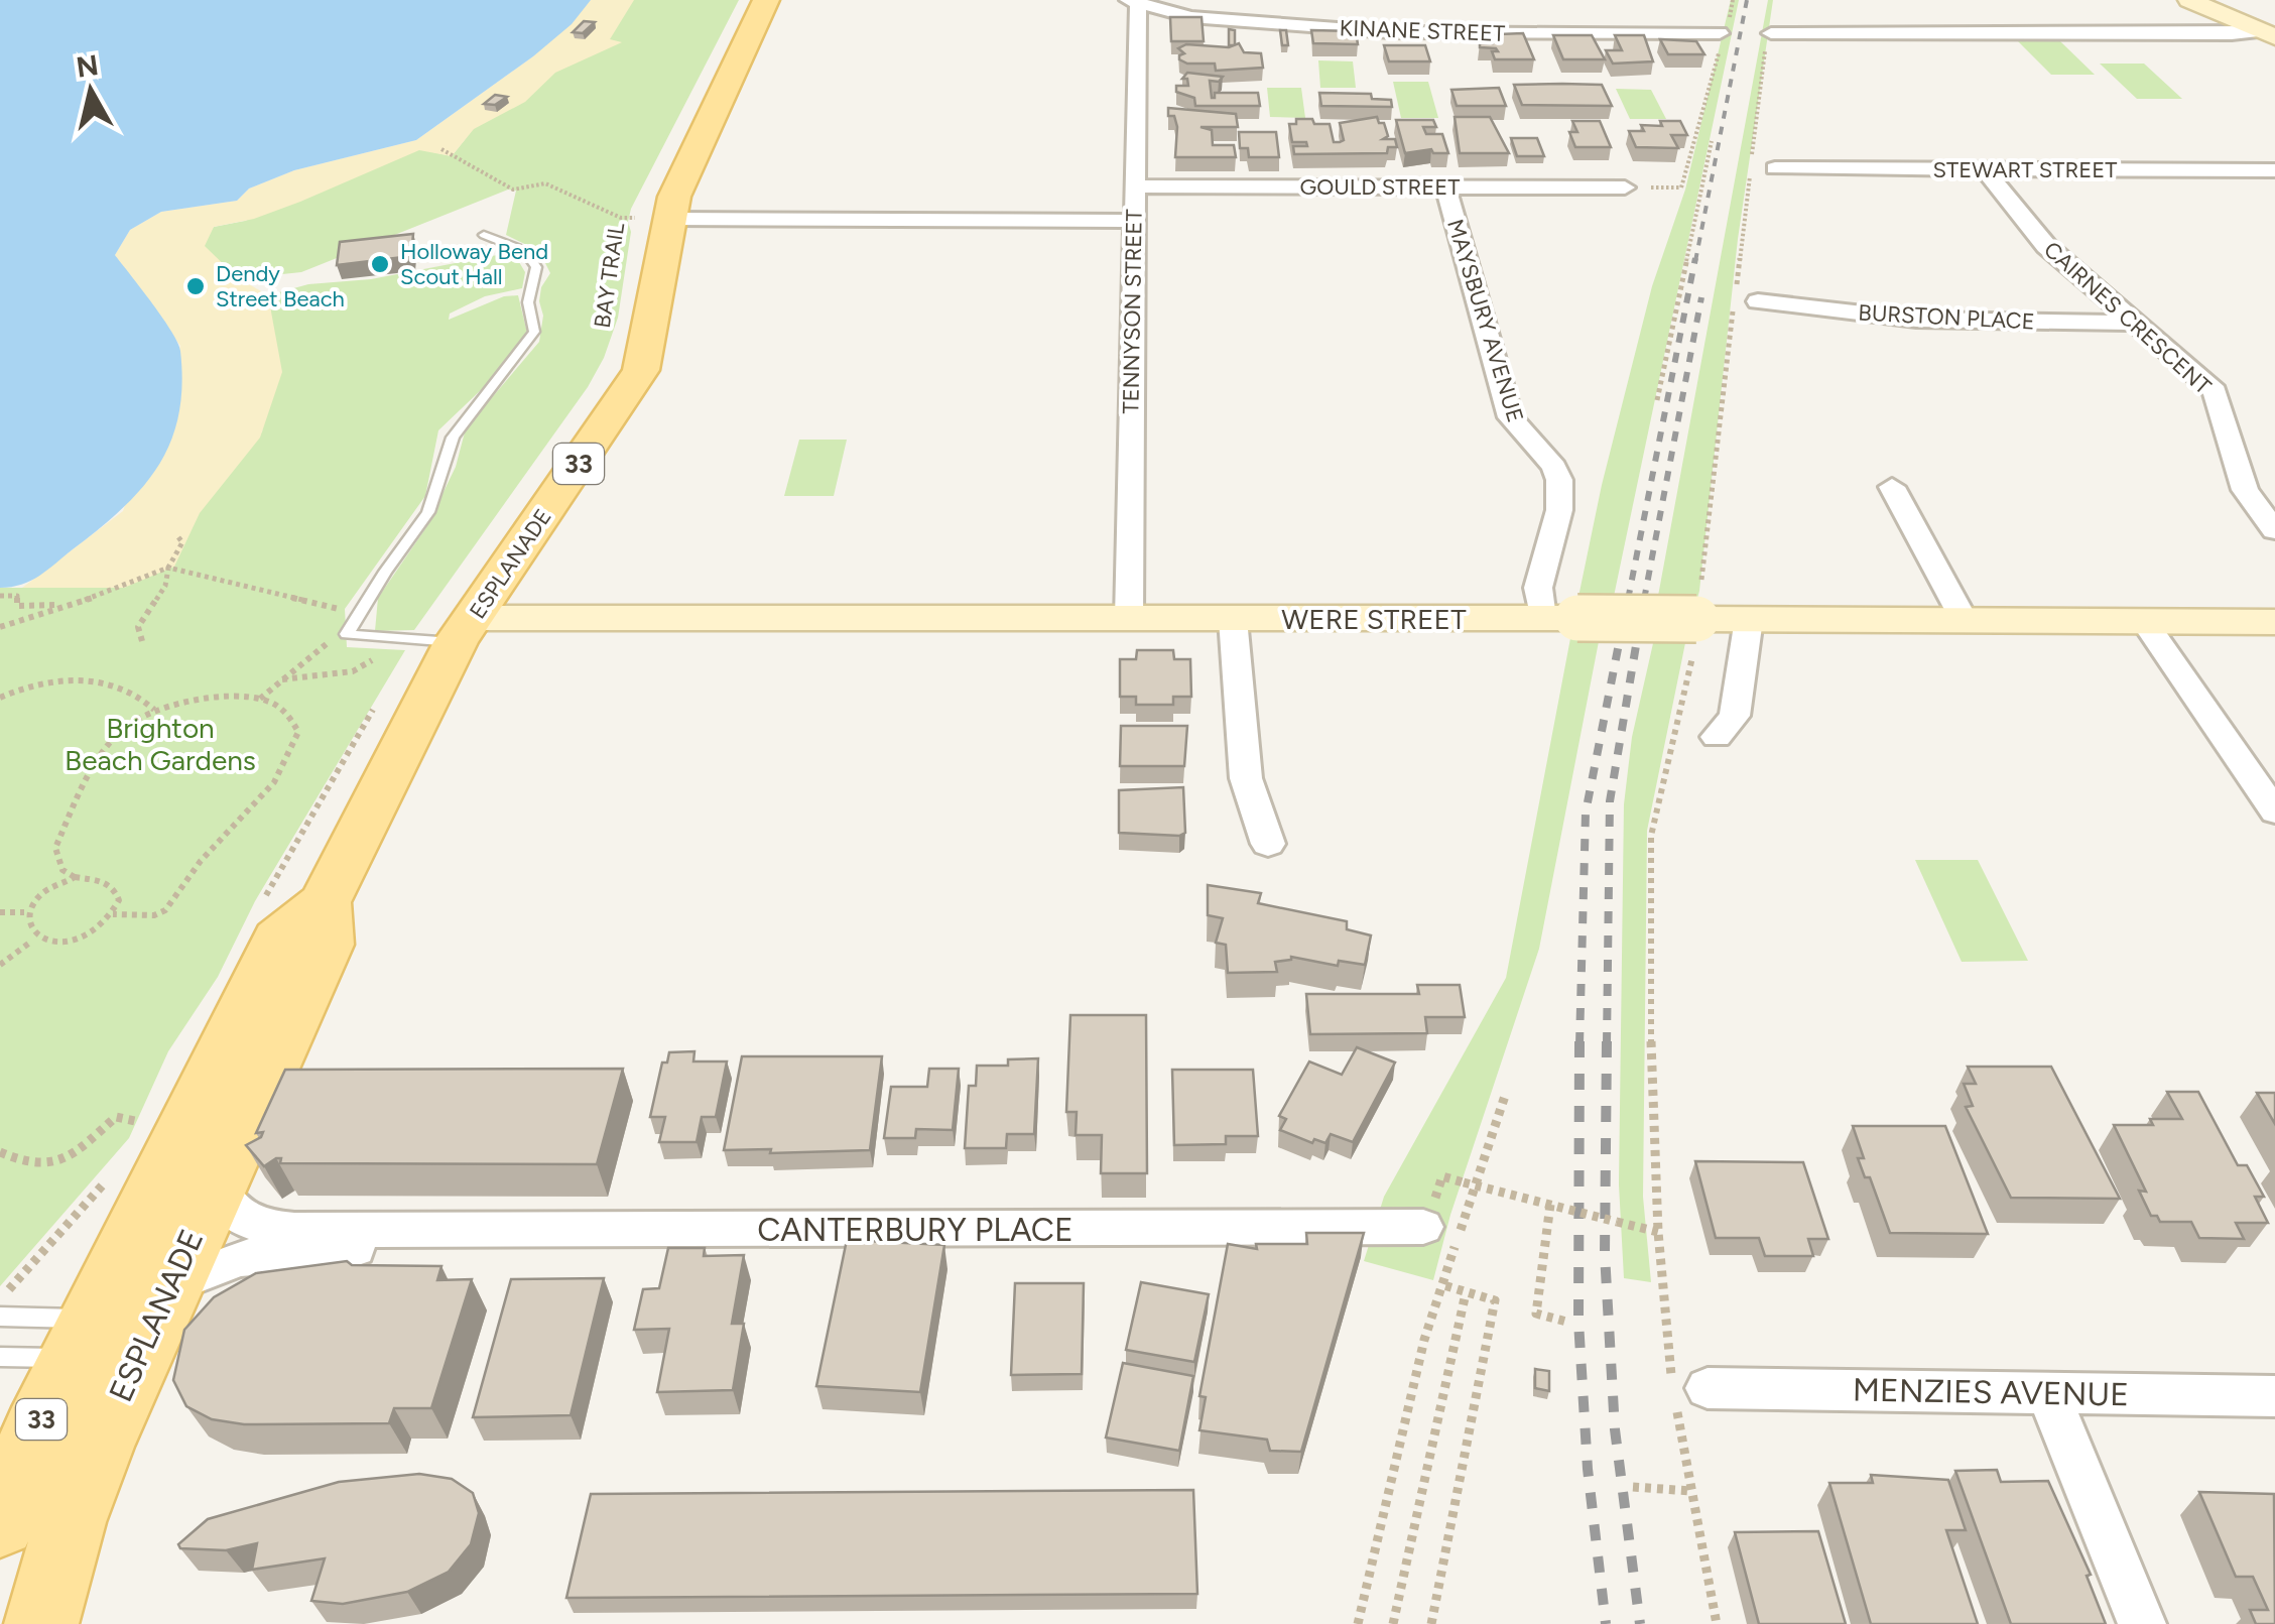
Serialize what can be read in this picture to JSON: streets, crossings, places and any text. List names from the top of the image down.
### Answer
{
  "streets": {
    "main road": ["33", "ESPLANADE"],
    "street": [
      "KINANE STREET",
      "STEWART STREET",
      "GOULD STREET",
      "TENNYSON STREET",
      "BURSTON PLACE",
      "CAIRNES CRESCENT",
      "MAYSBURY AVENUE",
      "WERE STREET",
      "CANTERBURY PLACE",
      "MENZIES AVENUE"
    ]
  },
  "crossings": [
    ["KINANE STREET", "TENNYSON STREET"],
    ["STEWART STREET", "CAIRNES CRESCENT"],
    ["GOULD STREET", "TENNYSON STREET"],
    ["GOULD STREET", "MAYSBURY AVENUE"],
    ["TENNYSON STREET", "WERE STREET"],
    ["BURSTON PLACE", "CAIRNES CRESCENT"],
    ["MAYSBURY AVENUE", "WERE STREET"],
    ["ESPLANADE", "WERE STREET"],
    ["ESPLANADE", "CANTERBURY PLACE"]
  ],
  "parks": ["Brighton Beach Gardens"],
  "places": ["Holloway Bend Scout Hall", "Dendy Street Beach"],
  "north": "top"
}
